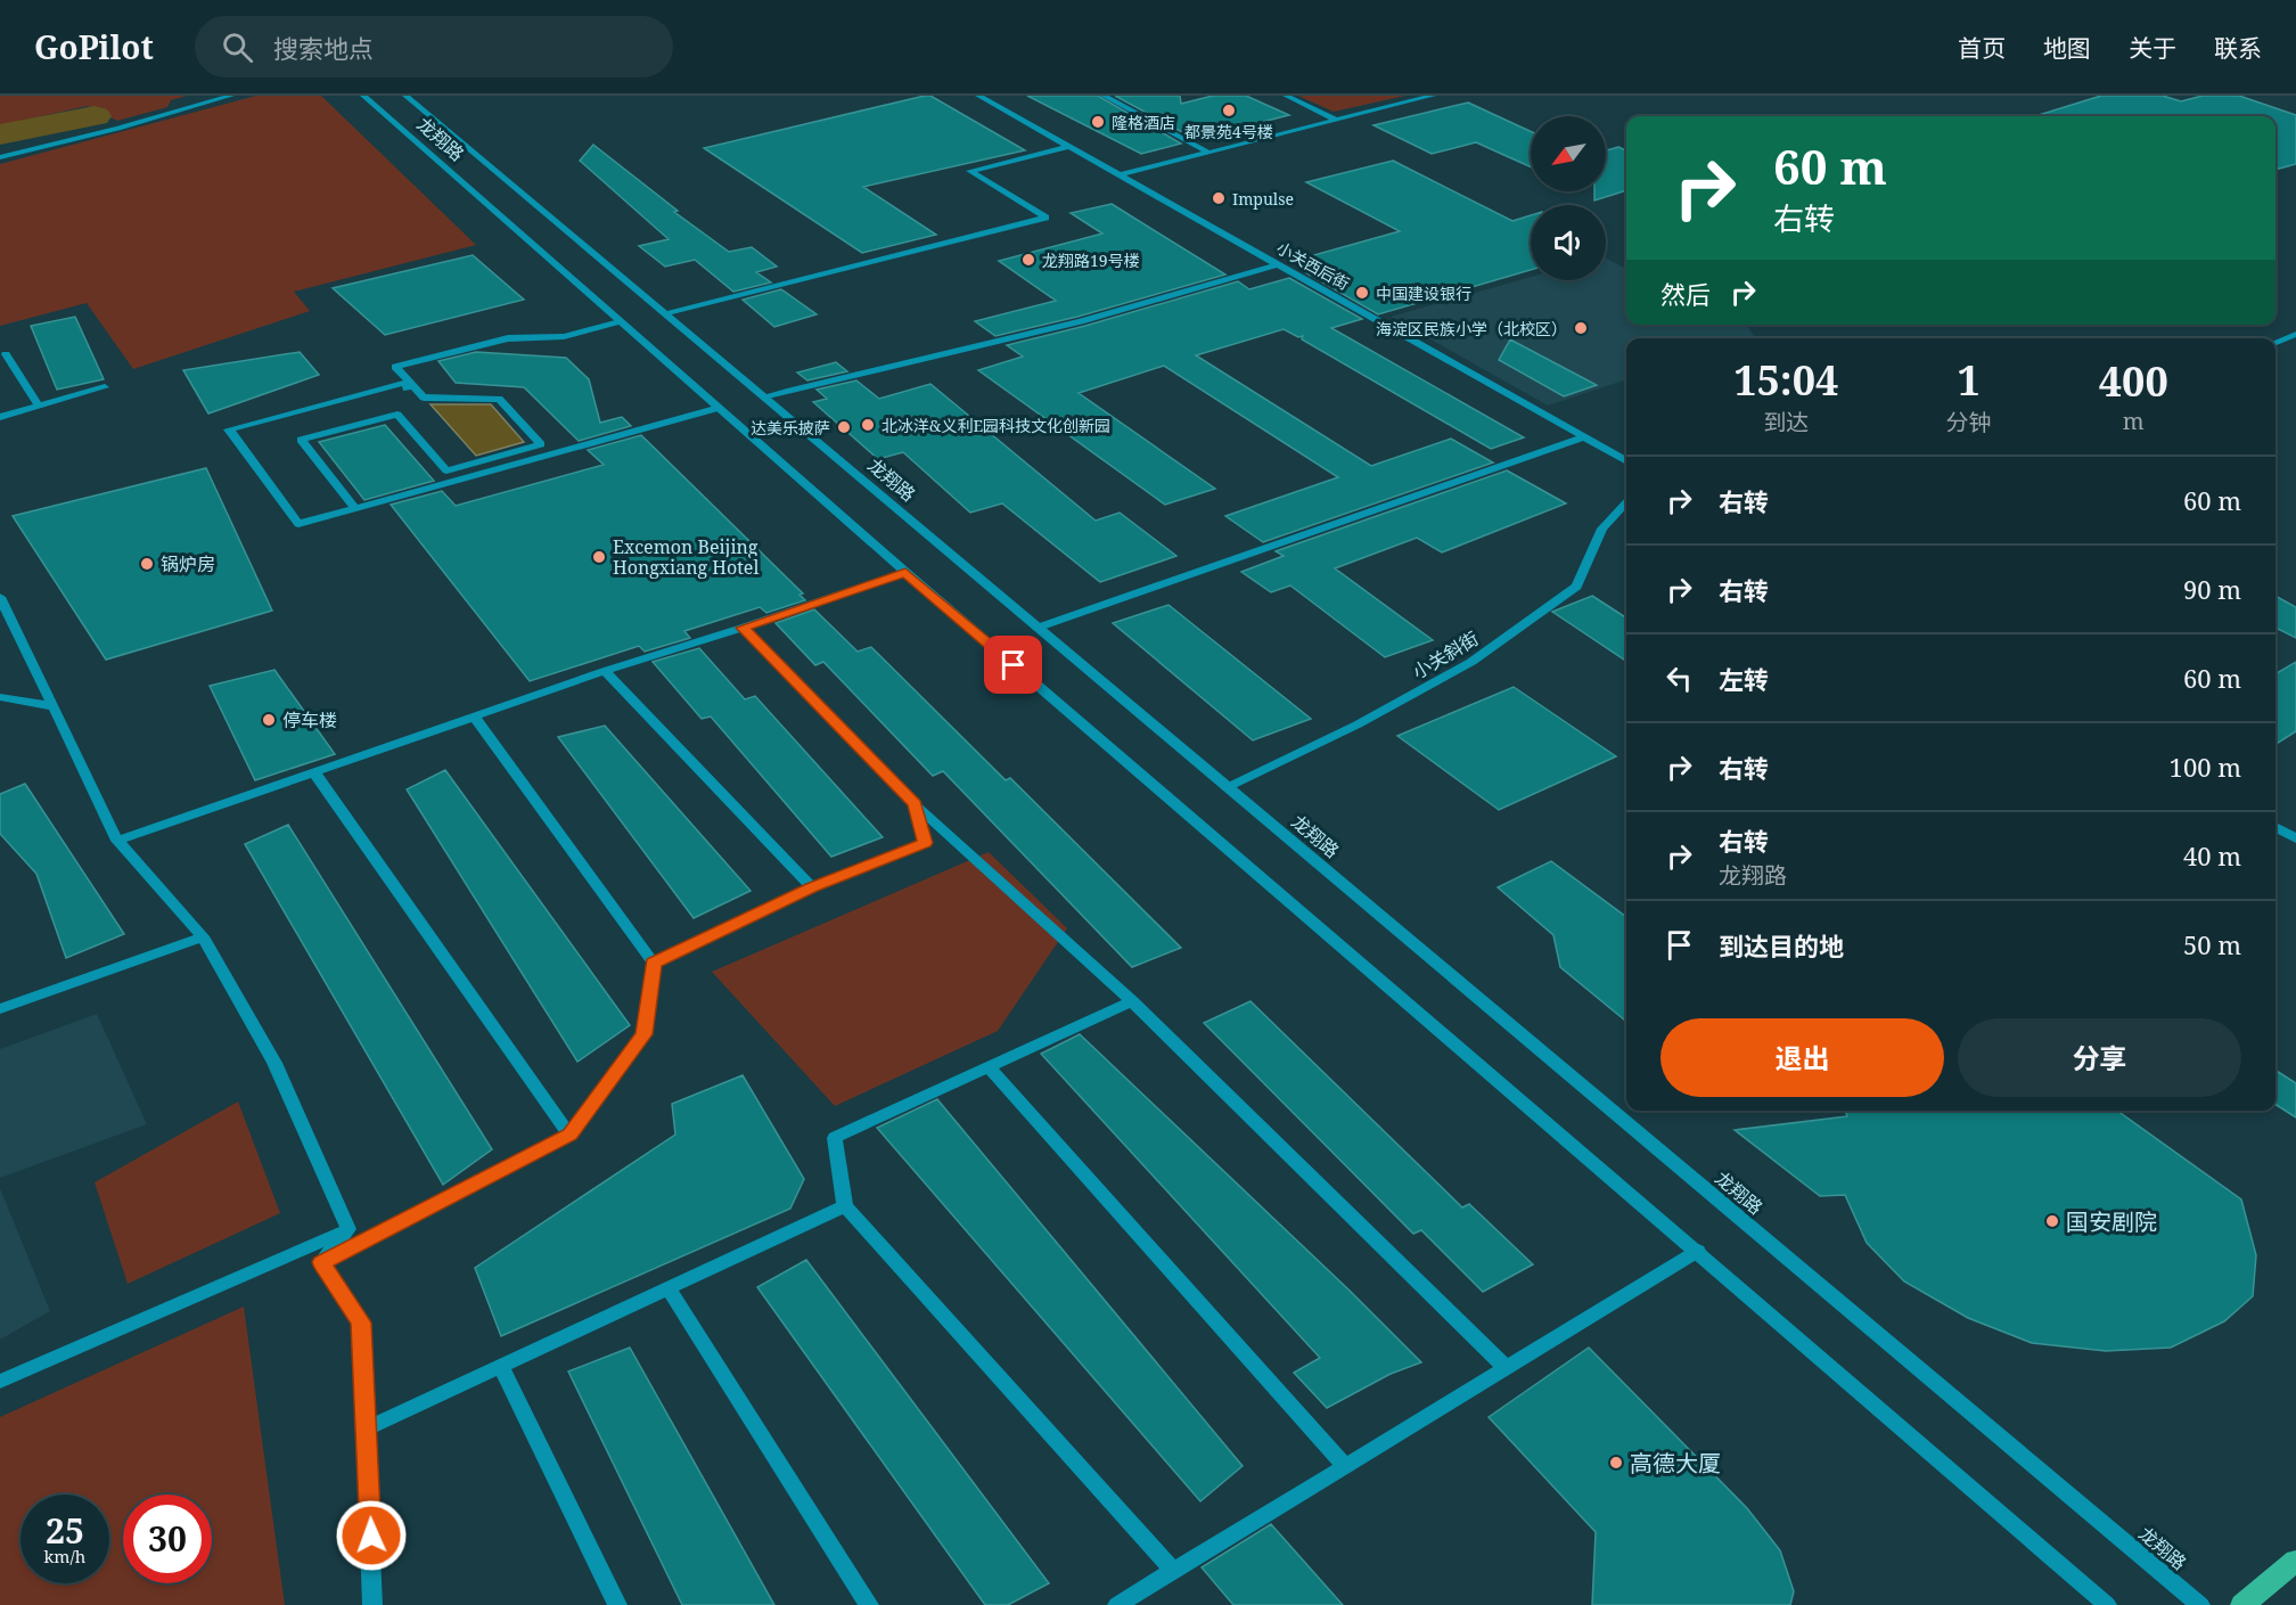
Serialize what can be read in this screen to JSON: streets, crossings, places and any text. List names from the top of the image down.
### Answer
{
  "streets": {
    "street": ["龙翔路", "小关西后街", "小关斜街"]
  },
  "crossings": [
    ["龙翔路", "小关斜街"]
  ],
  "places": [
    "都景苑4号楼",
    "隆格酒店",
    "Impulse",
    "龙翔路19号楼",
    "中国建设银行",
    "海淀区民族小学（北校区）",
    "北冰洋&义利E园科技文化创新园",
    "达美乐披萨",
    "Excemon Beijing Hongxiang Hotel",
    "锅炉房",
    "停车楼",
    "国安剧院",
    "高德大厦"
  ],
  "north": "bottom left",
  "page": {
    "header": "GoPilot",
    "search": "搜索地点",
    "nav": [
      "首页",
      "地图",
      "关于",
      "联系"
    ],
    "turn": ["60 m", "右转"],
    "then": "然后",
    "eta": [
      "15:04",
      "到达",
      "1",
      "分钟",
      "400",
      "m"
    ],
    "list": [
      {
        "name": "右转",
        "value": "60 m"
      },
      {
        "name": "右转",
        "value": "90 m"
      },
      {
        "name": "左转",
        "value": "60 m"
      },
      {
        "name": "右转",
        "value": "100 m"
      },
      {
        "name": "右转",
        "note": "龙翔路",
        "value": "40 m"
      },
      {
        "name": "到达目的地",
        "value": "50 m"
      }
    ],
    "buttons": ["退出", "分享"],
    "speed": "25 km/h",
    "limit": "30"
  }
}
